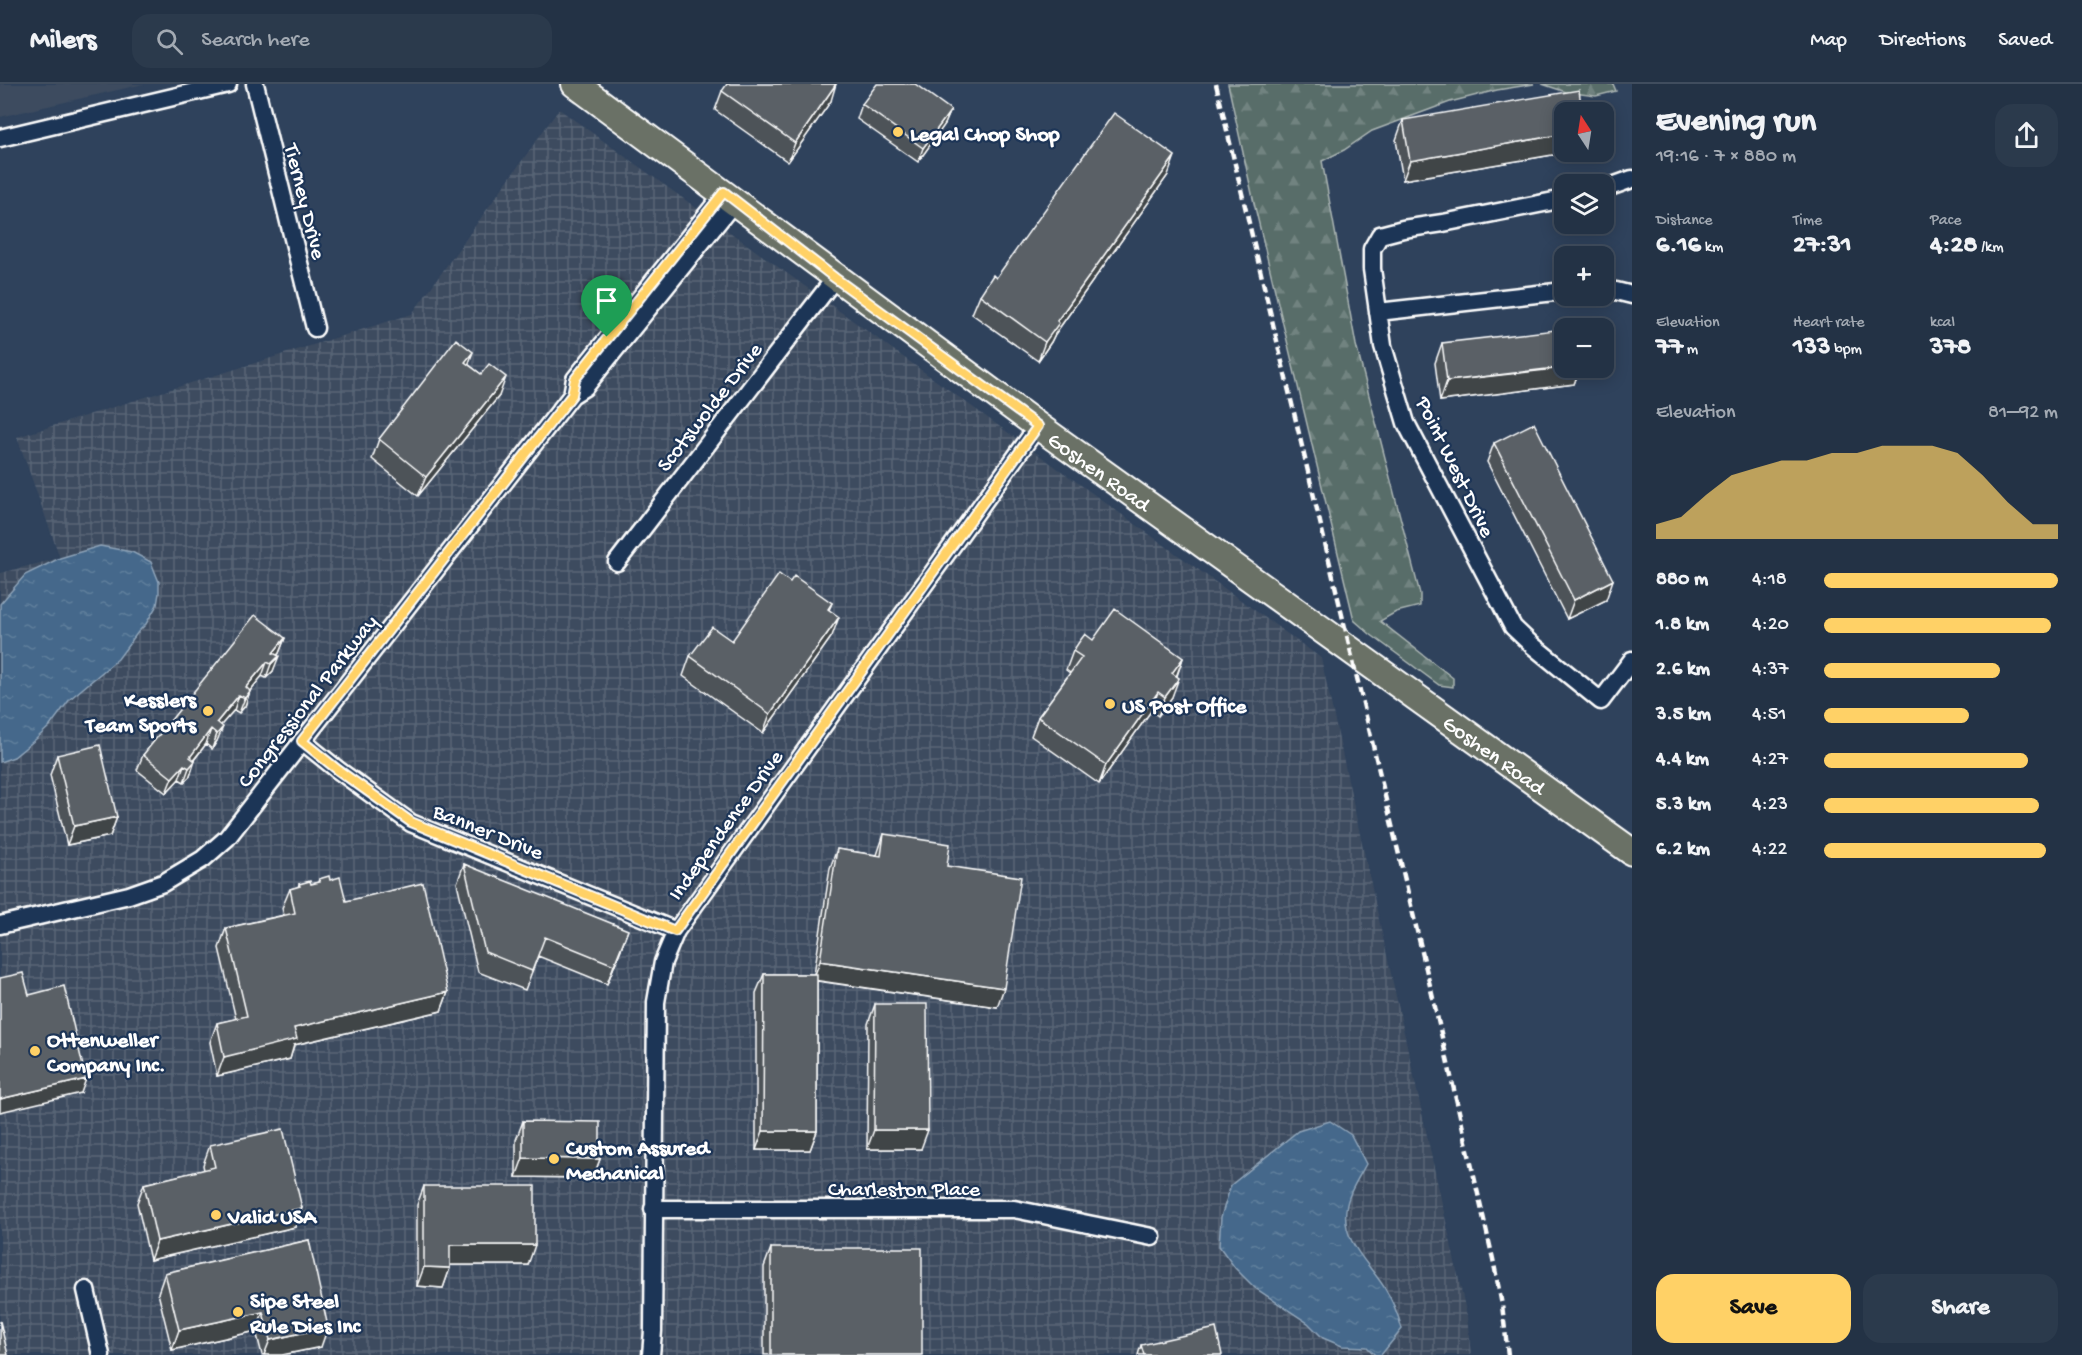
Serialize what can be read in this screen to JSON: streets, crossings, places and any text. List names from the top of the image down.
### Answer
{
  "streets": {
    "main road": ["Goshen Road"],
    "street": [
      "Tierney Drive",
      "Scotswolde Drive",
      "Point West Drive",
      "Congressional Parkway",
      "Independence Drive",
      "Banner Drive",
      "Charleston Place"
    ]
  },
  "crossings": [
    ["Scotswolde Drive", "Goshen Road"],
    ["Goshen Road", "Congressional Parkway"],
    ["Goshen Road", "Independence Drive"],
    ["Congressional Parkway", "Banner Drive"],
    ["Independence Drive", "Banner Drive"],
    ["Independence Drive", "Charleston Place"]
  ],
  "places": [
    "Legal Chop Shop",
    "US Post Office",
    "Kesslers Team Sports",
    "Ottenweller Company Inc.",
    "Custom Assured Mechanical",
    "Valid USA",
    "Sipe Steel Rule Dies Inc"
  ],
  "north": "top",
  "page": {
    "header": "Milers",
    "search": "Search here",
    "nav": ["Map", "Directions", "Saved"],
    "heading": ["Evening run", "19:16 · 7 × 880 m"],
    "map_buttons": ["+", "−"],
    "stats": [
      ["Distance", "6.16 km"],
      ["Time", "27:31"],
      ["Pace", "4:28 /km"],
      ["Elevation", "77 m"],
      ["Heart rate", "133 bpm"],
      ["kcal", "378"]
    ],
    "chart": ["Elevation", "81–92 m"],
    "list": [
      {
        "name": "880 m",
        "note": "4:18"
      },
      {
        "name": "1.8 km",
        "note": "4:20"
      },
      {
        "name": "2.6 km",
        "note": "4:37"
      },
      {
        "name": "3.5 km",
        "note": "4:51"
      },
      {
        "name": "4.4 km",
        "note": "4:27"
      },
      {
        "name": "5.3 km",
        "note": "4:23"
      },
      {
        "name": "6.2 km",
        "note": "4:22"
      }
    ],
    "buttons": ["Save", "Share"]
  }
}
